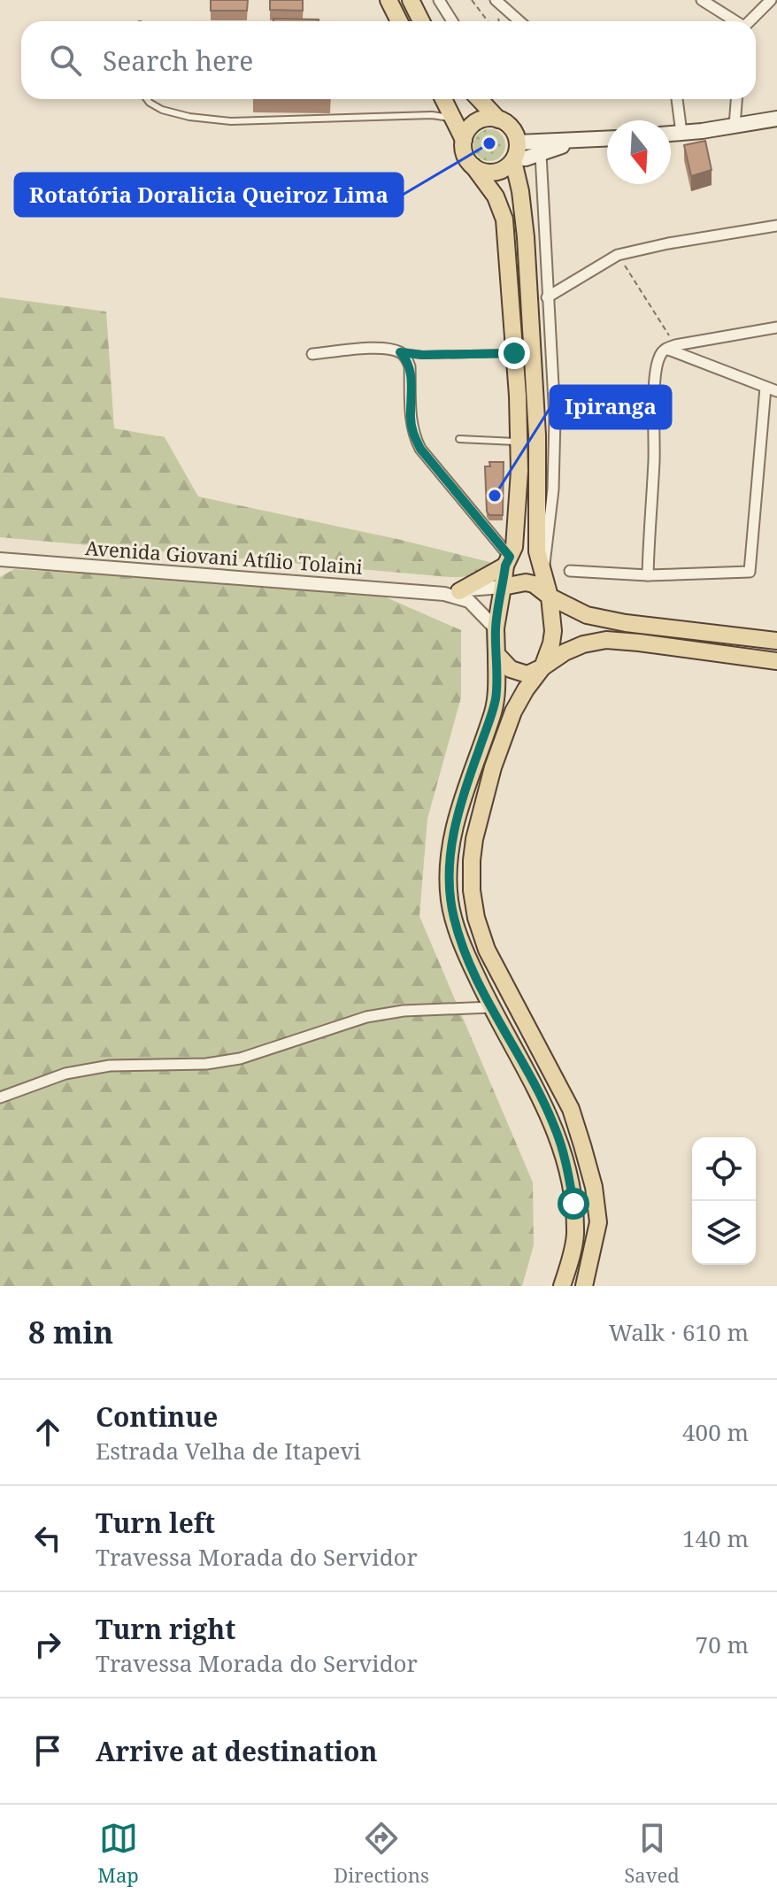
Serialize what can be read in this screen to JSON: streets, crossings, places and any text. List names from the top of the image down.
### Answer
{
  "streets": {
    "street": ["Avenida Giovani Atílio Tolaini"]
  },
  "places": ["Rotatória Doralicia Queiroz Lima", "Ipiranga"],
  "north": "bottom",
  "page": {
    "search": "Search here",
    "heading": ["8 min", "Walk · 610 m"],
    "list": [
      ["Continue", "Estrada Velha de Itapevi", "400 m"],
      ["Turn left", "Travessa Morada do Servidor", "140 m"],
      ["Turn right", "Travessa Morada do Servidor", "70 m"],
      "Arrive at destination"
    ],
    "nav": ["Map", "Directions", "Saved"]
  }
}
